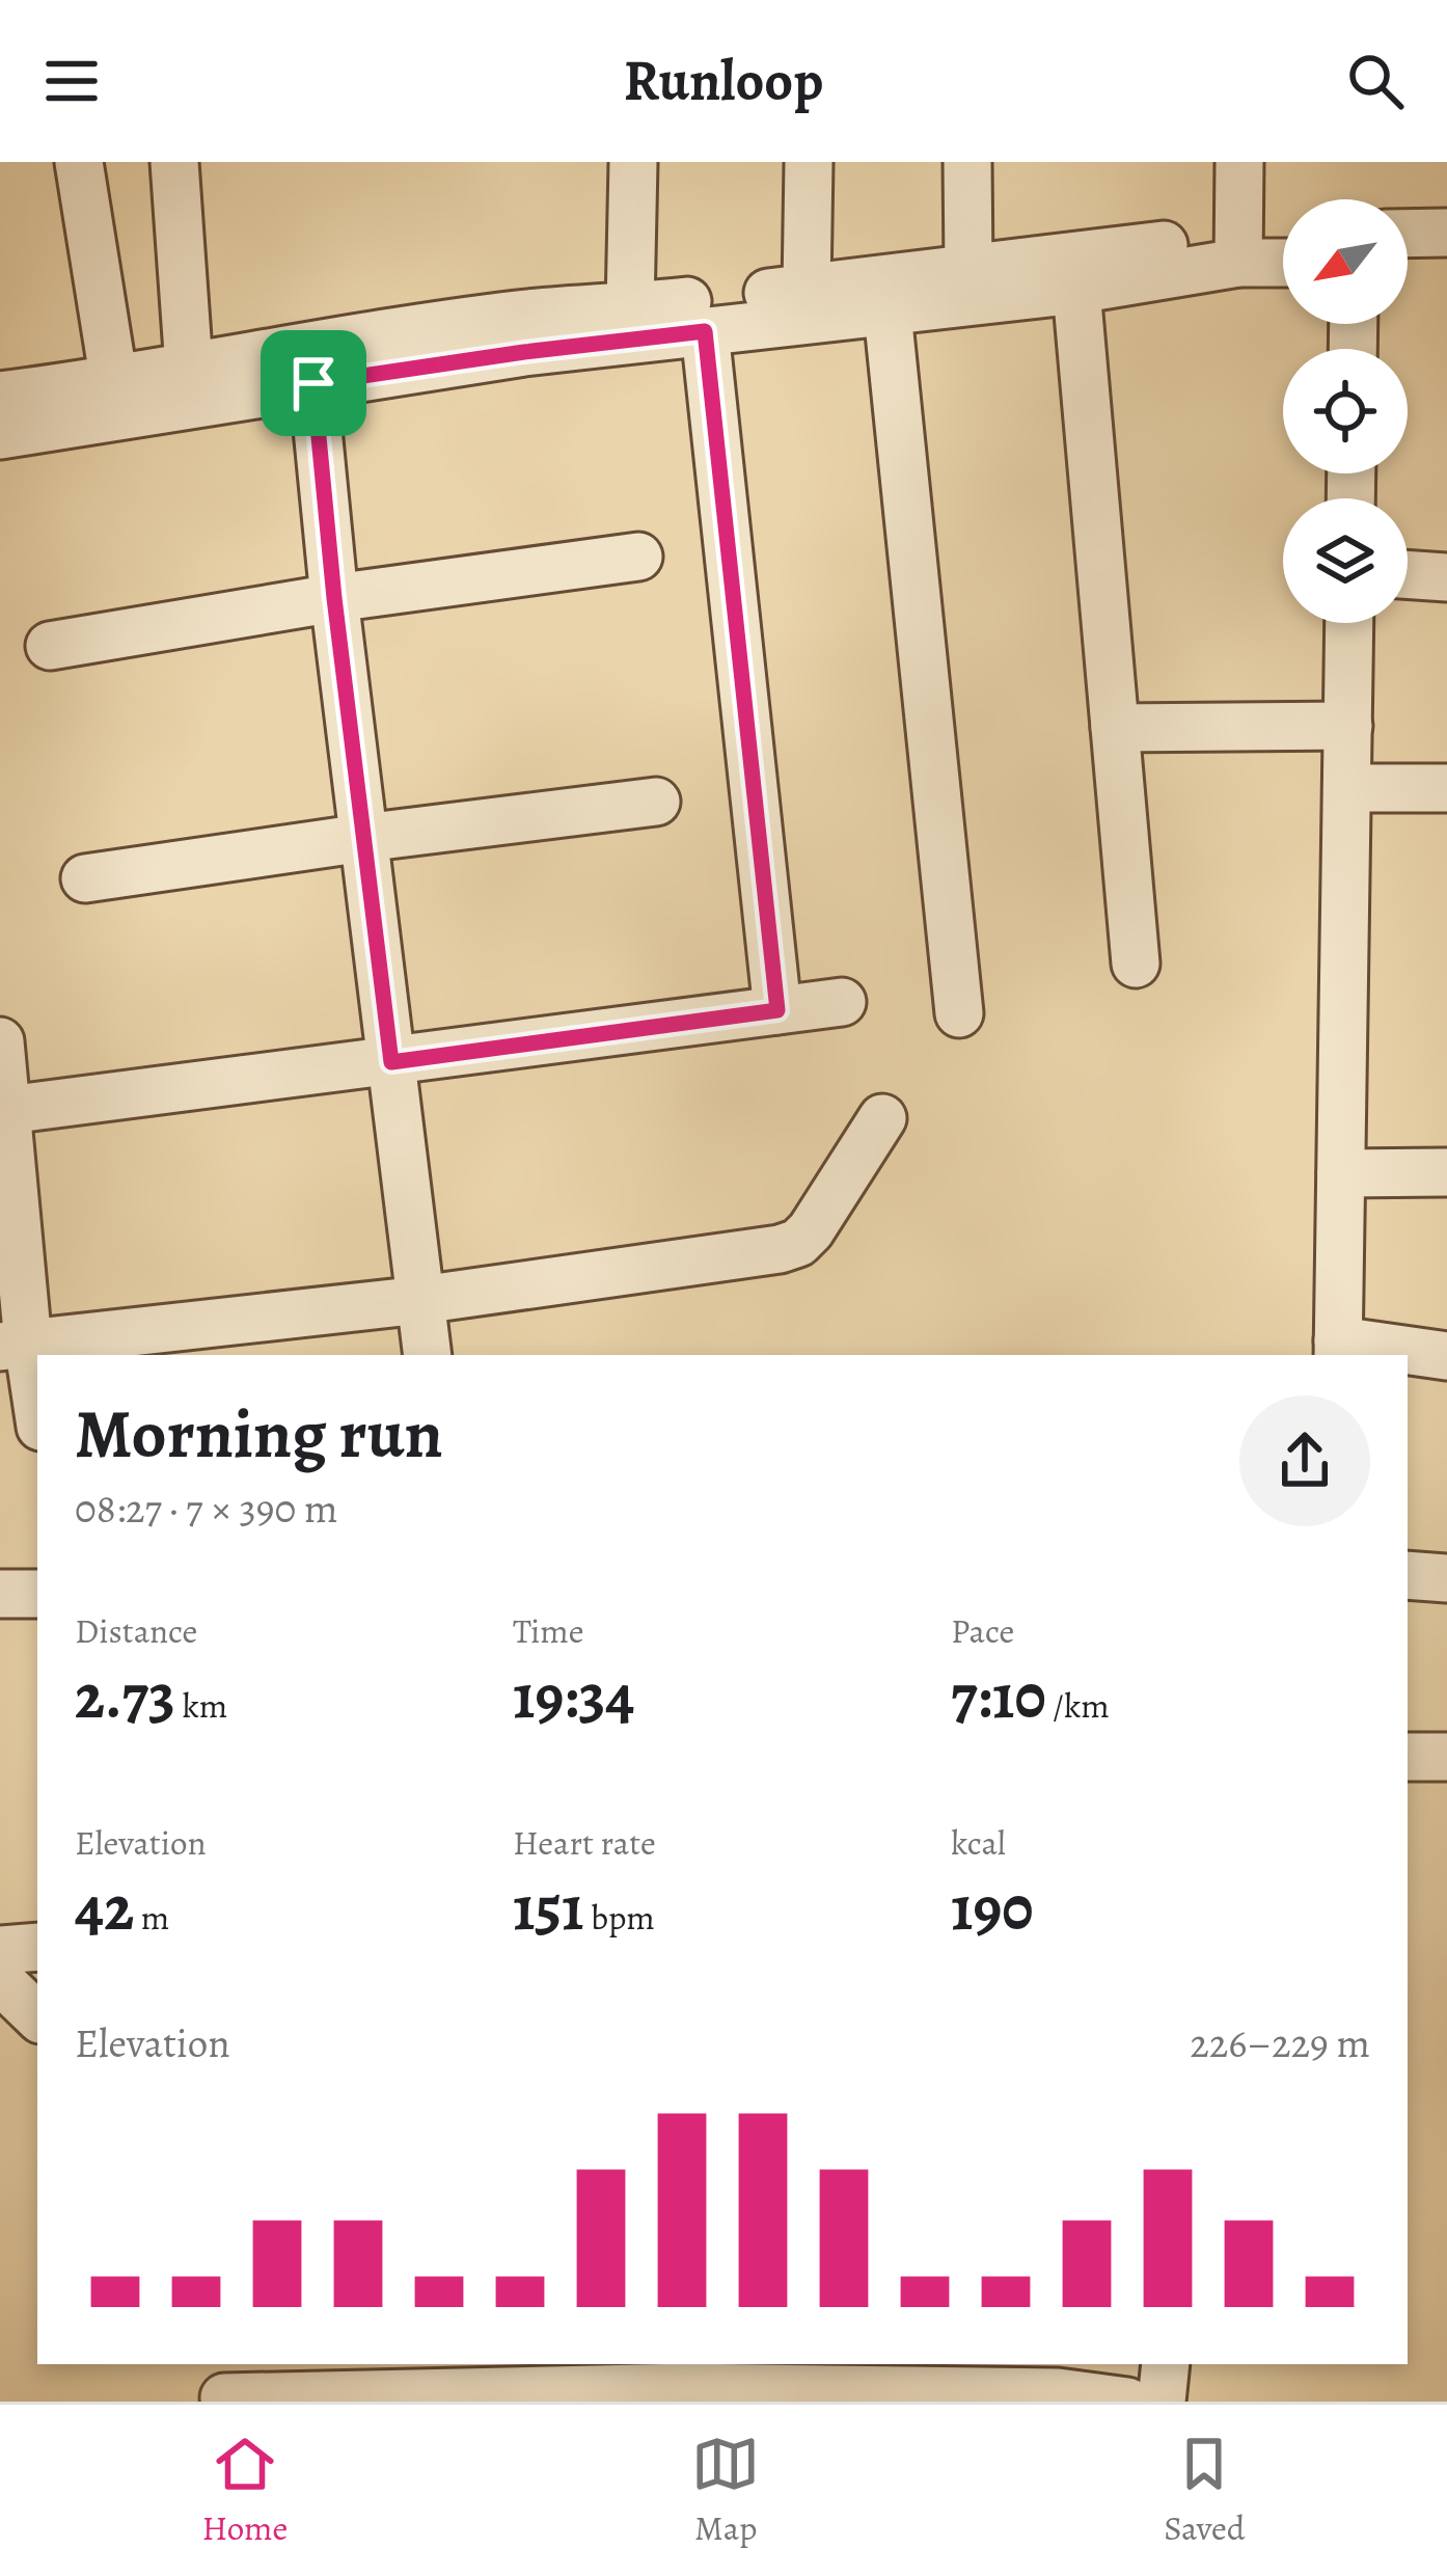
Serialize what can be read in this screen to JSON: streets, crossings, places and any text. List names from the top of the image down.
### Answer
{
  "north": "bottom left",
  "page": {
    "header": "Runloop",
    "heading": ["Morning run", "08:27 · 7 × 390 m"],
    "stats": [
      ["Distance", "2.73 km"],
      ["Time", "19:34"],
      ["Pace", "7:10 /km"],
      ["Elevation", "42 m"],
      ["Heart rate", "151 bpm"],
      ["kcal", "190"]
    ],
    "chart": ["Elevation", "226–229 m"],
    "tabs": ["Home", "Map", "Saved"]
  }
}
